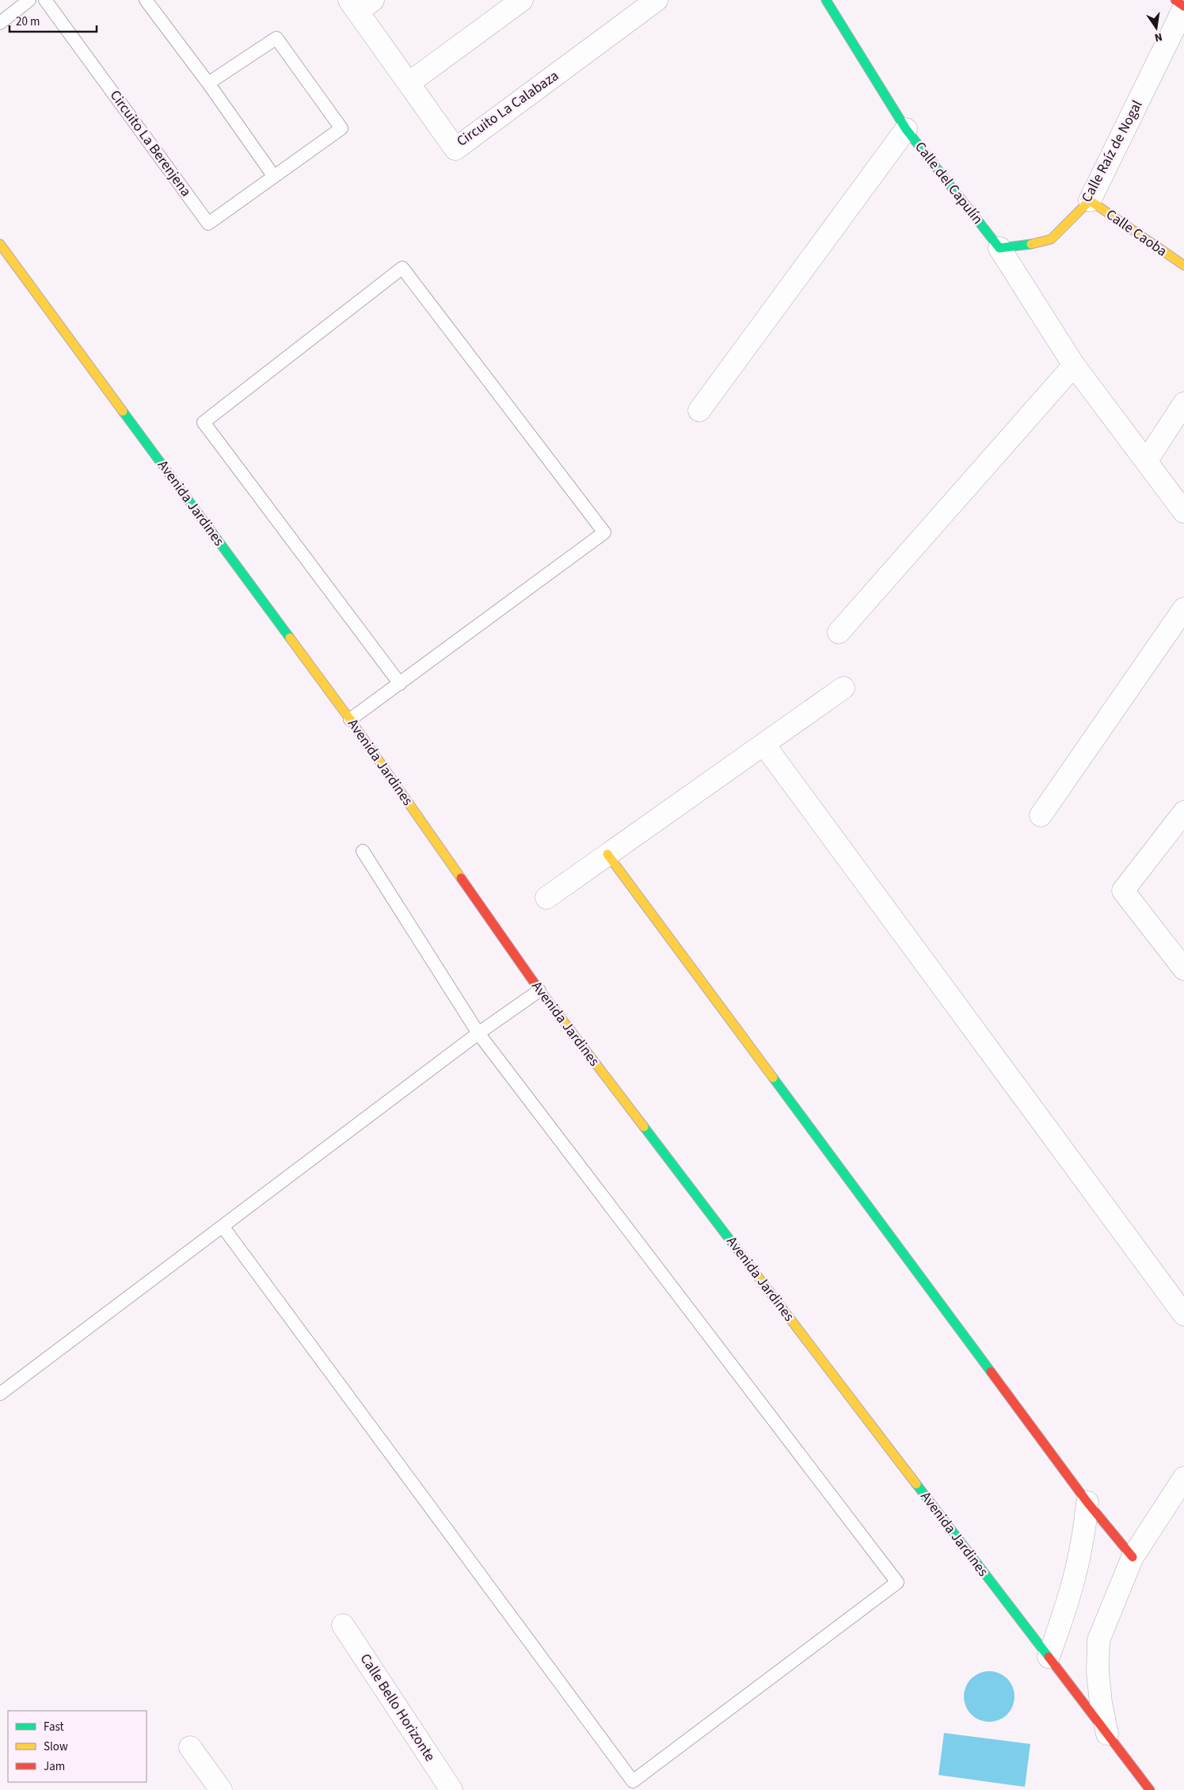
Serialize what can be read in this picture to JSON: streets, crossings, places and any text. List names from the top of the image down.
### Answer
{
  "streets": {
    "street": [
      "Circuito La Calabaza",
      "Calle Raíz de Nogal",
      "Calle del Capulín",
      "Calle Caoba",
      "Avenida Jardines",
      "Calle Bello Horizonte"
    ],
    "lane": ["Circuito La Berenjena"]
  },
  "crossings": [
    ["Calle Raíz de Nogal", "Calle del Capulín"],
    ["Calle Raíz de Nogal", "Calle Caoba"]
  ],
  "legend": ["Fast", "Slow", "Jam"],
  "scale_bar": "20 m",
  "north": "bottom"
}
